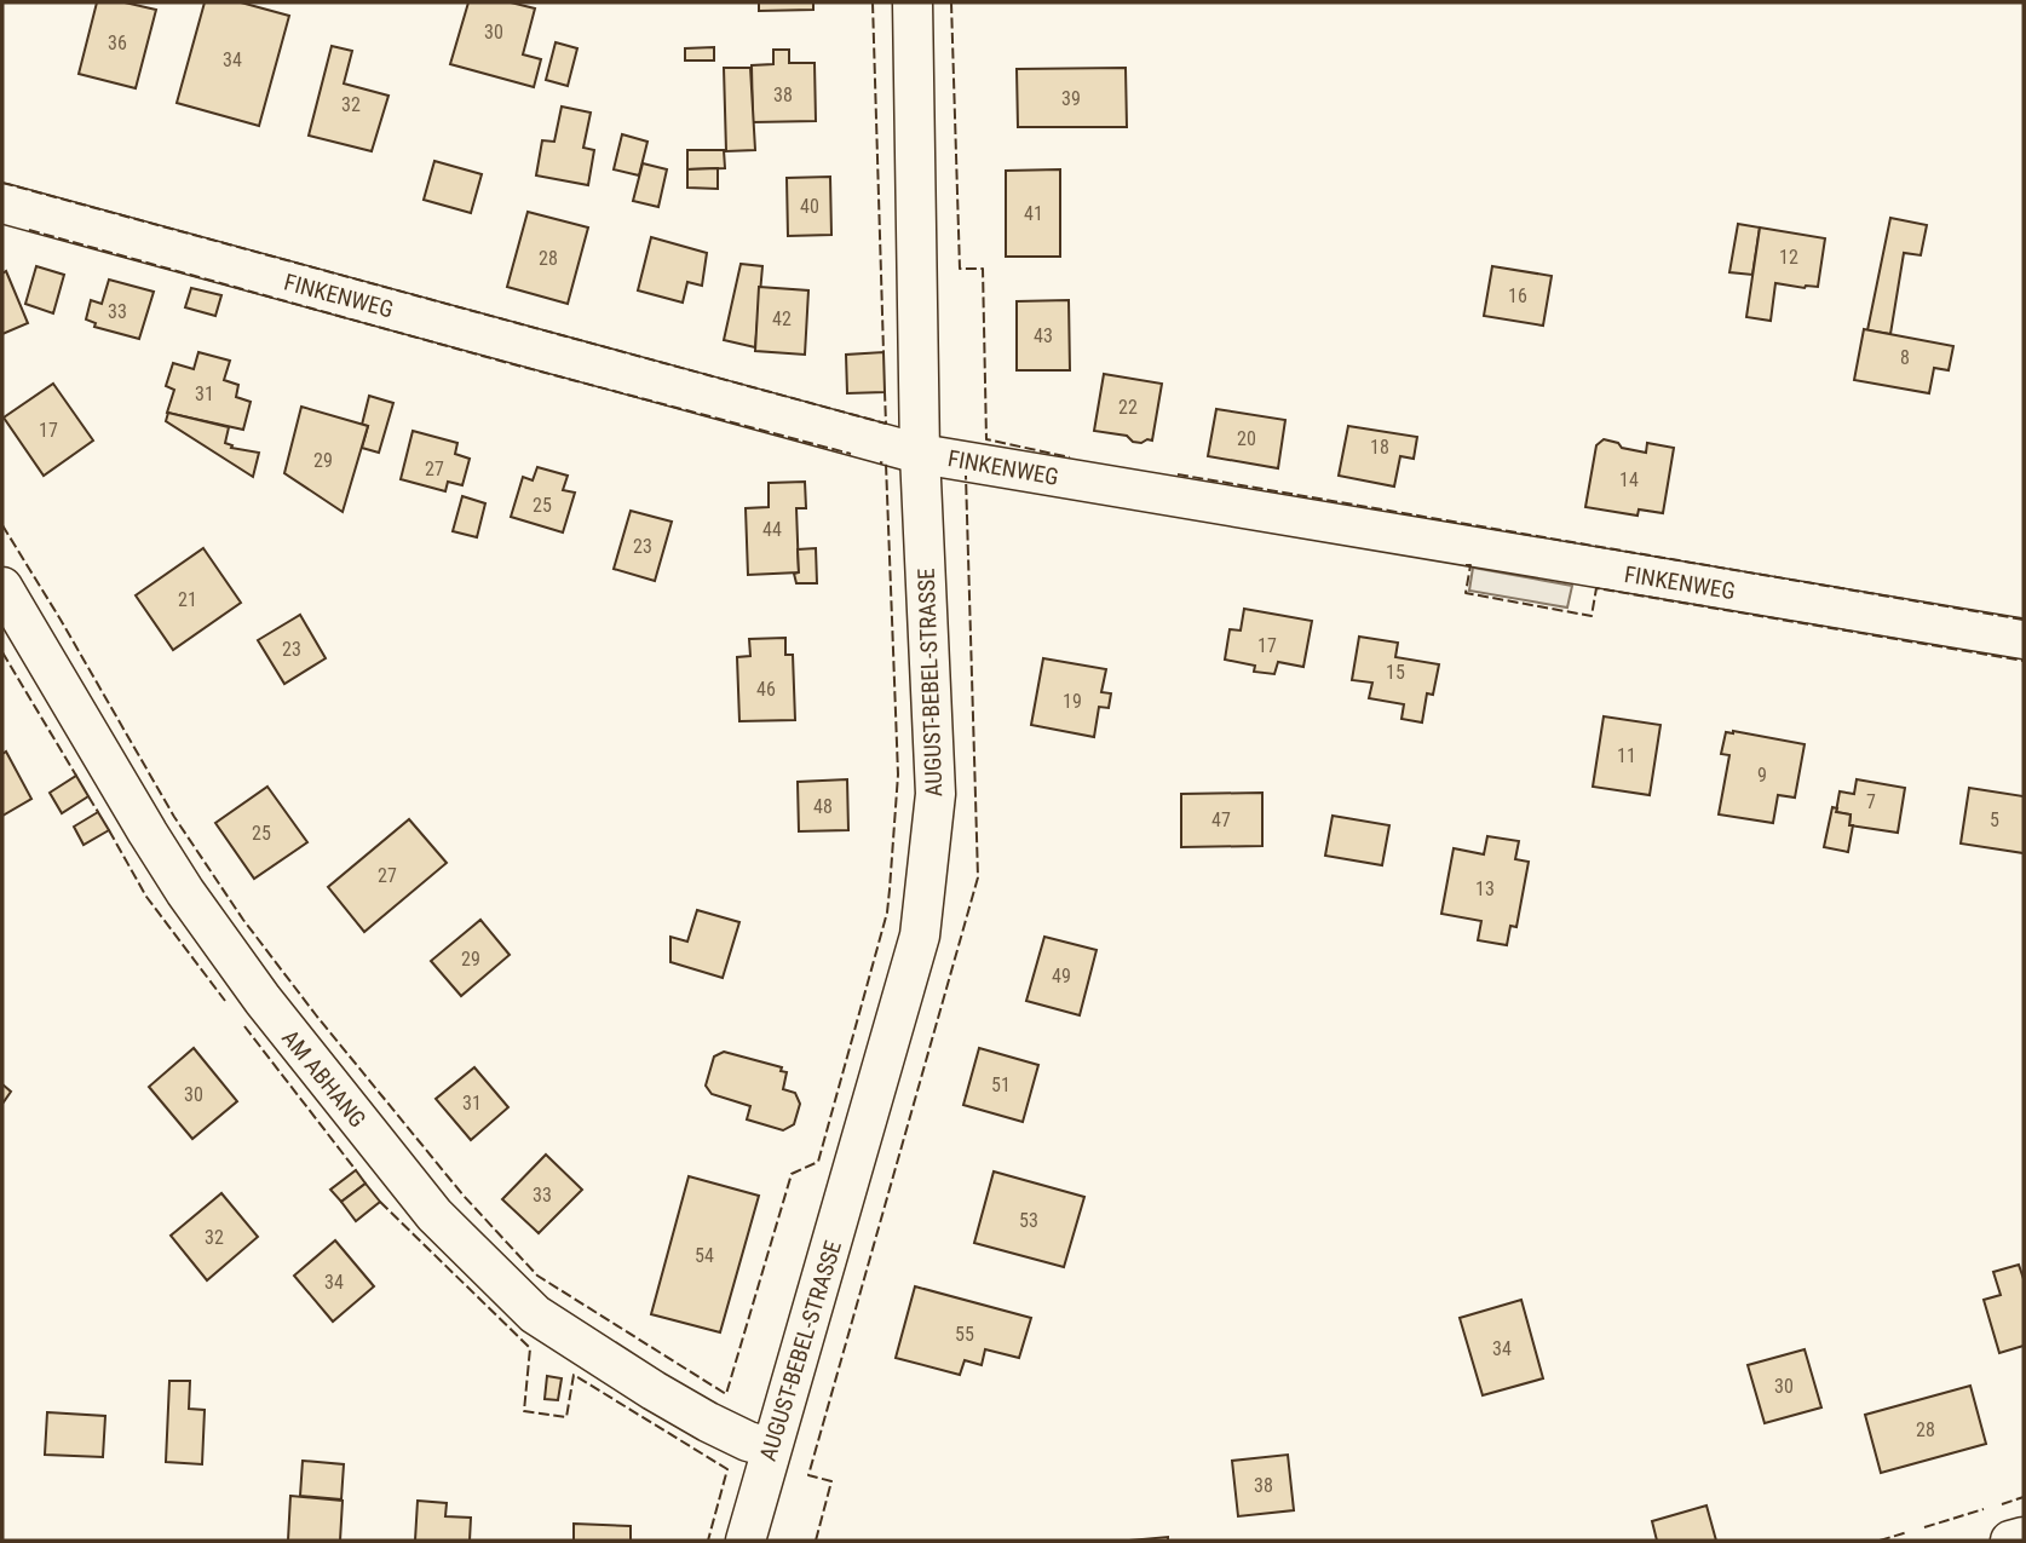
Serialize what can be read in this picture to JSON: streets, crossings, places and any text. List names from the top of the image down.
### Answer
{
  "streets": {
    "street": ["FINKENWEG", "AUGUST-BEBEL-STRASSE", "AM ABHANG"]
  },
  "crossings": [
    ["FINKENWEG", "AUGUST-BEBEL-STRASSE"],
    ["AUGUST-BEBEL-STRASSE", "AM ABHANG"]
  ],
  "house_numbers": [
    "30",
    "36",
    "34",
    "38",
    "39",
    "32",
    "40",
    "41",
    "12",
    "28",
    "16",
    "33",
    "42",
    "43",
    "8",
    "31",
    "22",
    "17",
    "20",
    "18",
    "29",
    "27",
    "14",
    "25",
    "44",
    "23",
    "21",
    "17",
    "23",
    "15",
    "46",
    "19",
    "11",
    "9",
    "7",
    "48",
    "47",
    "5",
    "25",
    "27",
    "13",
    "29",
    "49",
    "51",
    "30",
    "31",
    "33",
    "53",
    "32",
    "54",
    "34",
    "55",
    "34",
    "30",
    "28",
    "38"
  ]
}
